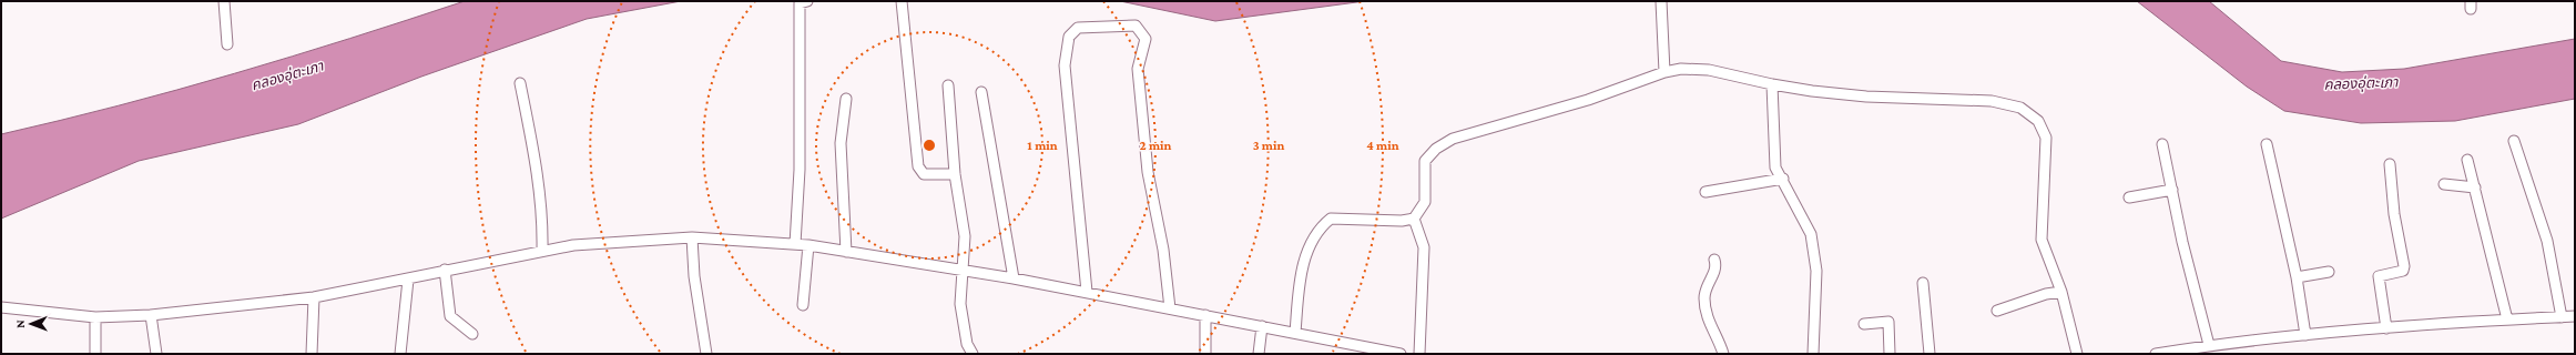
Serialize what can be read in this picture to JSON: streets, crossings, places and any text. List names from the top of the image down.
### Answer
{
  "water": ["คลองอุ่ตะเภา"],
  "north": "left",
  "rings": [
    "1 min",
    "2 min",
    "3 min",
    "4 min"
  ]
}
